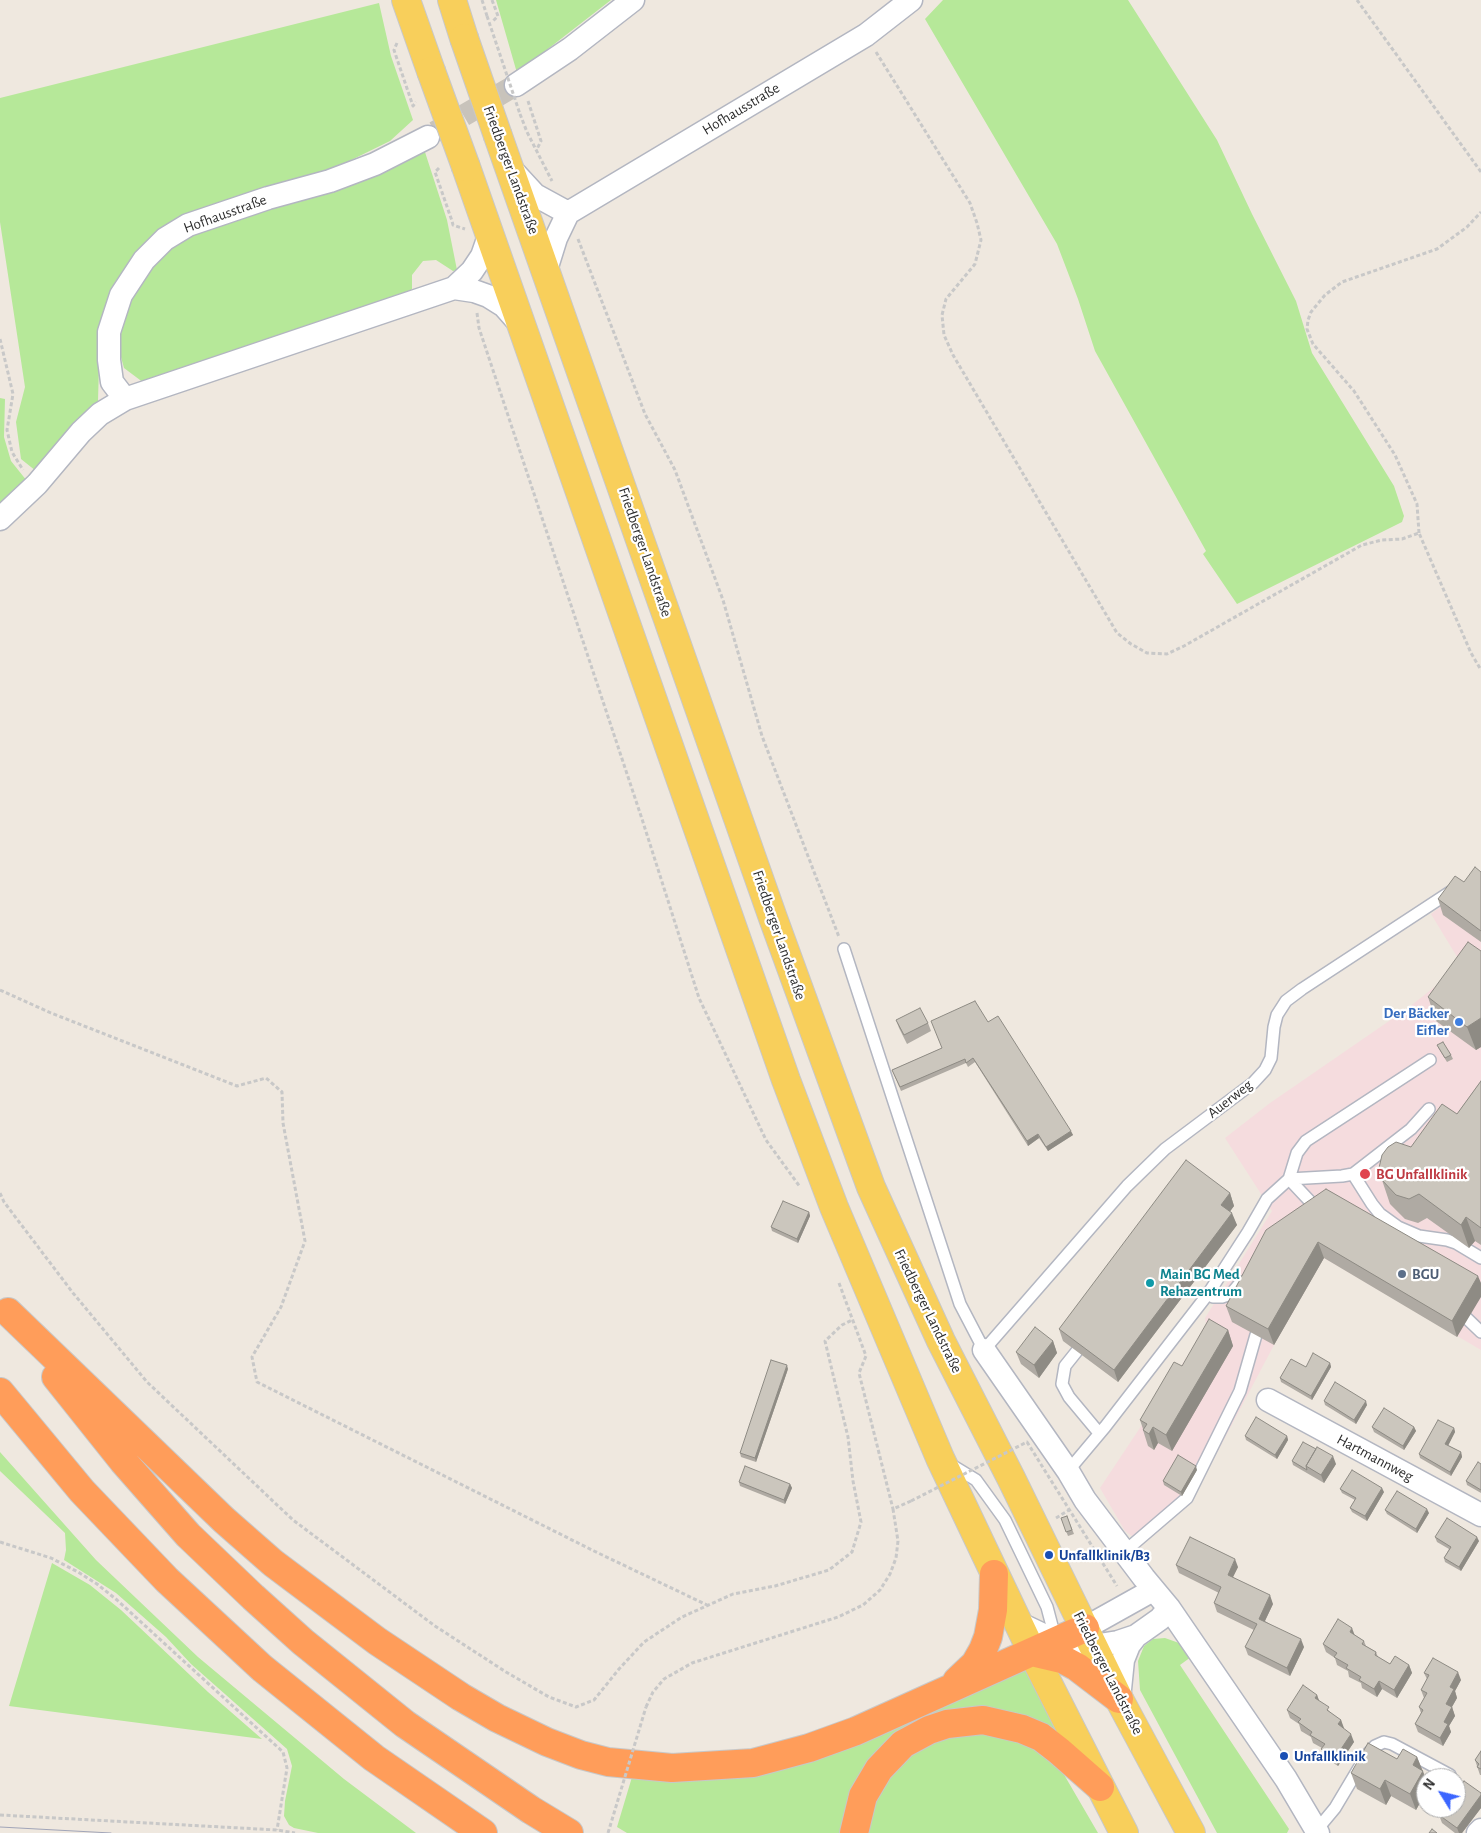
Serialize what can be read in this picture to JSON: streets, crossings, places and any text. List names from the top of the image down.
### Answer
{
  "streets": {
    "main road": ["Friedberger Landstraße"],
    "street": ["Hofhausstraße", "Hartmannweg"],
    "lane": ["Auerweg"]
  },
  "places": [
    "Der Bäcker Eifler",
    "BG Unfallklinik",
    "BGU",
    "Main BG Med Rehazentrum",
    "Unfallklinik/B3",
    "Unfallklinik"
  ],
  "north": "top left"
}
